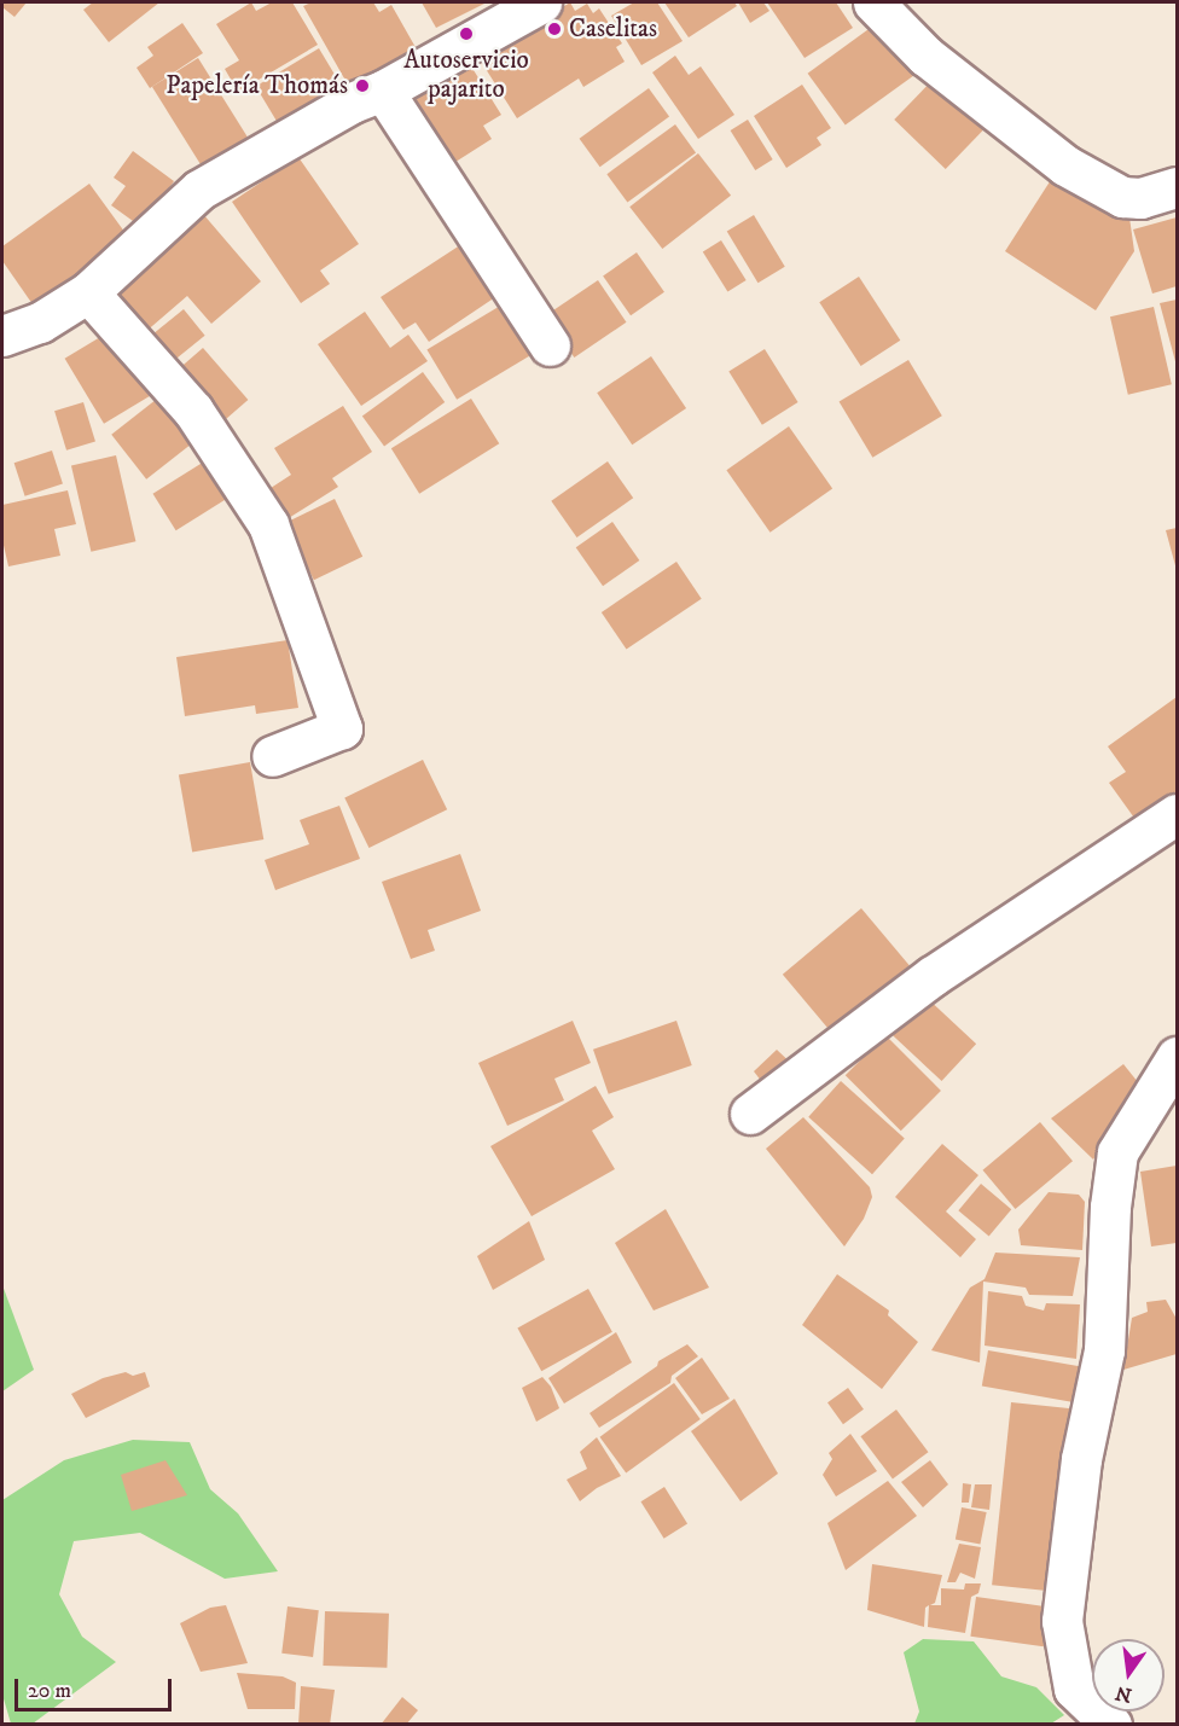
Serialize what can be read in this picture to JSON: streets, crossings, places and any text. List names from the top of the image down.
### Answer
{
  "places": ["Caselitas", "Autoservicio pajarito", "Papelería Thomás"],
  "scale_bar": "20 m",
  "north": "bottom"
}
